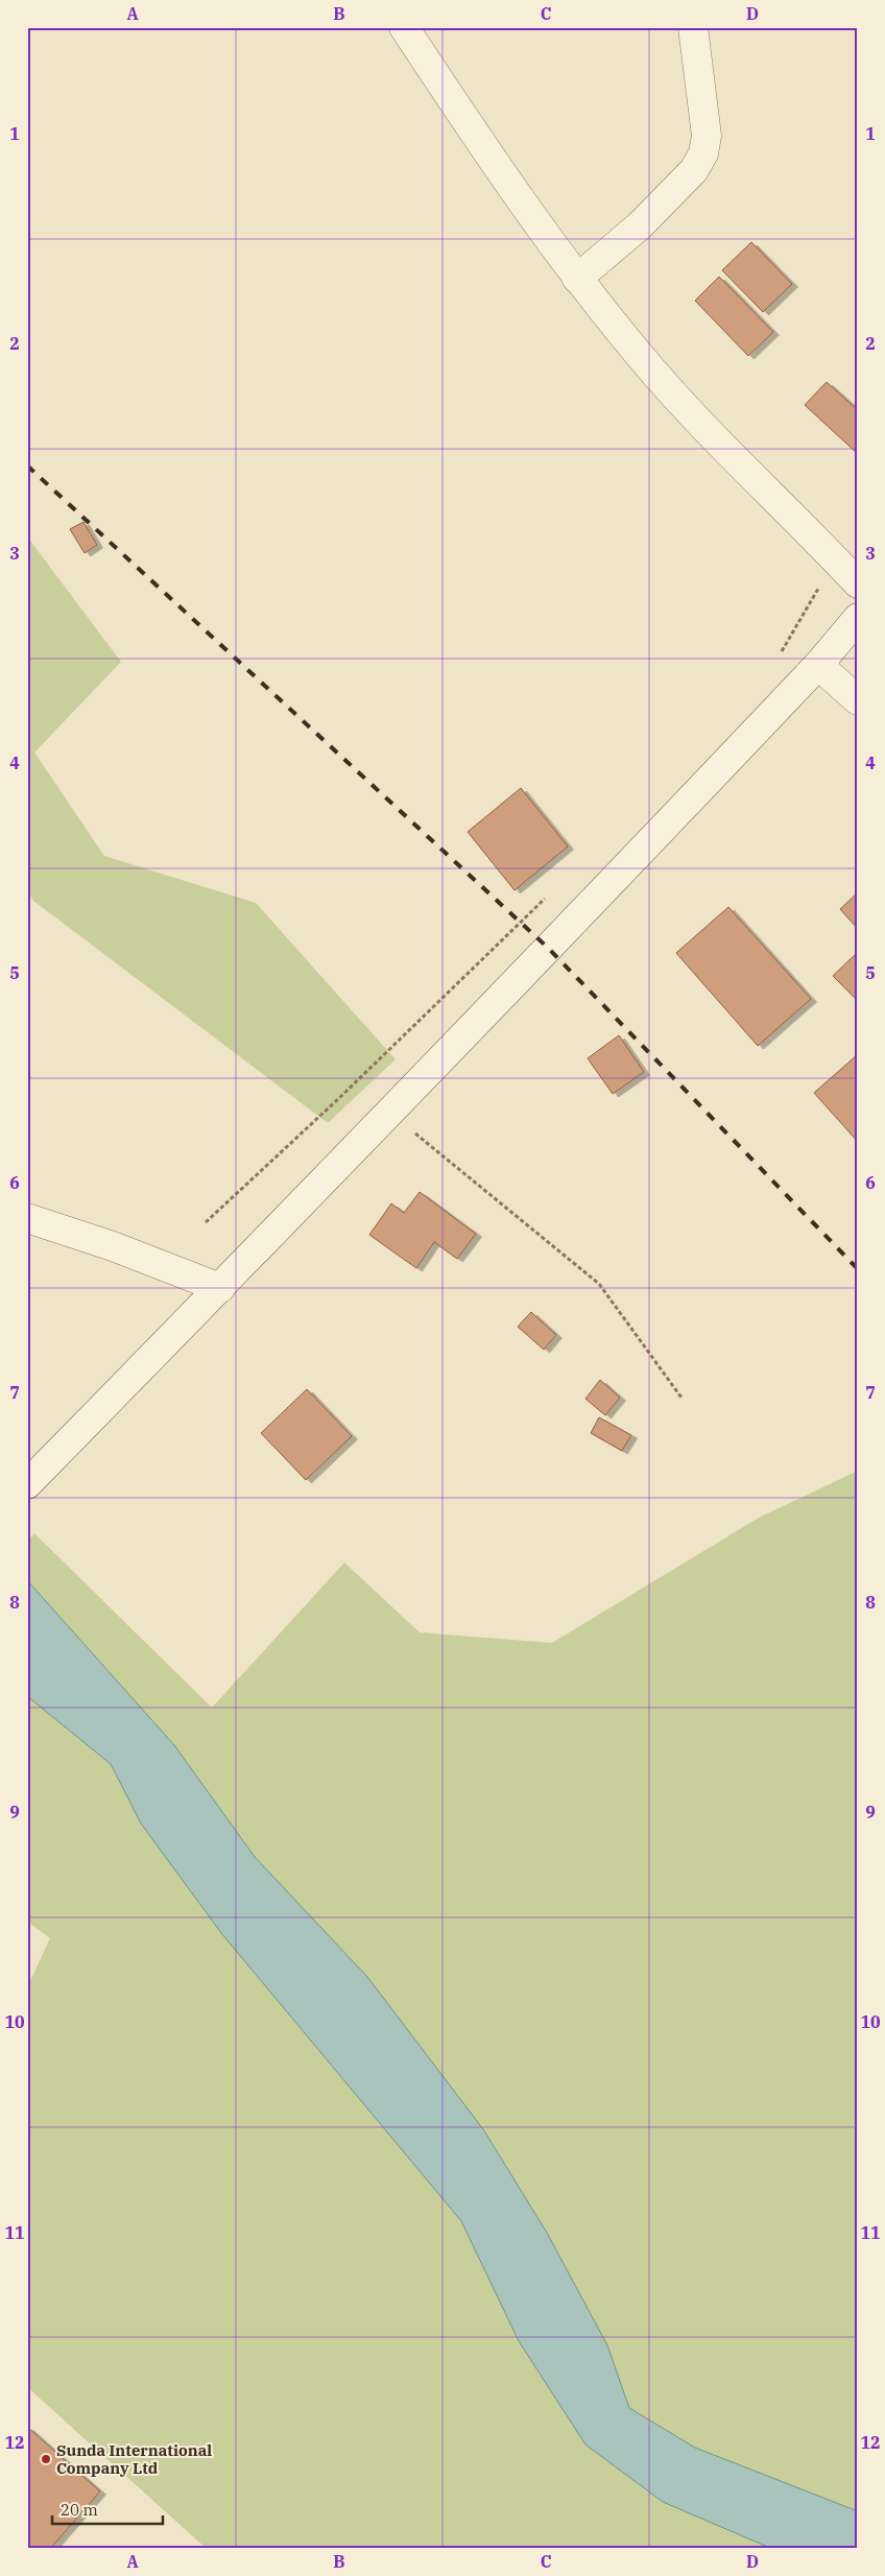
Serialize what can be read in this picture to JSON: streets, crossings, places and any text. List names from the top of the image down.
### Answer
{
  "places": ["Sunda International Company Ltd"],
  "scale_bar": "20 m",
  "grid": {
    "columns": [
      "A",
      "B",
      "C",
      "D"
    ],
    "rows": [
      "1",
      "2",
      "3",
      "4",
      "5",
      "6",
      "7",
      "8",
      "9",
      "10",
      "11",
      "12"
    ]
  }
}
